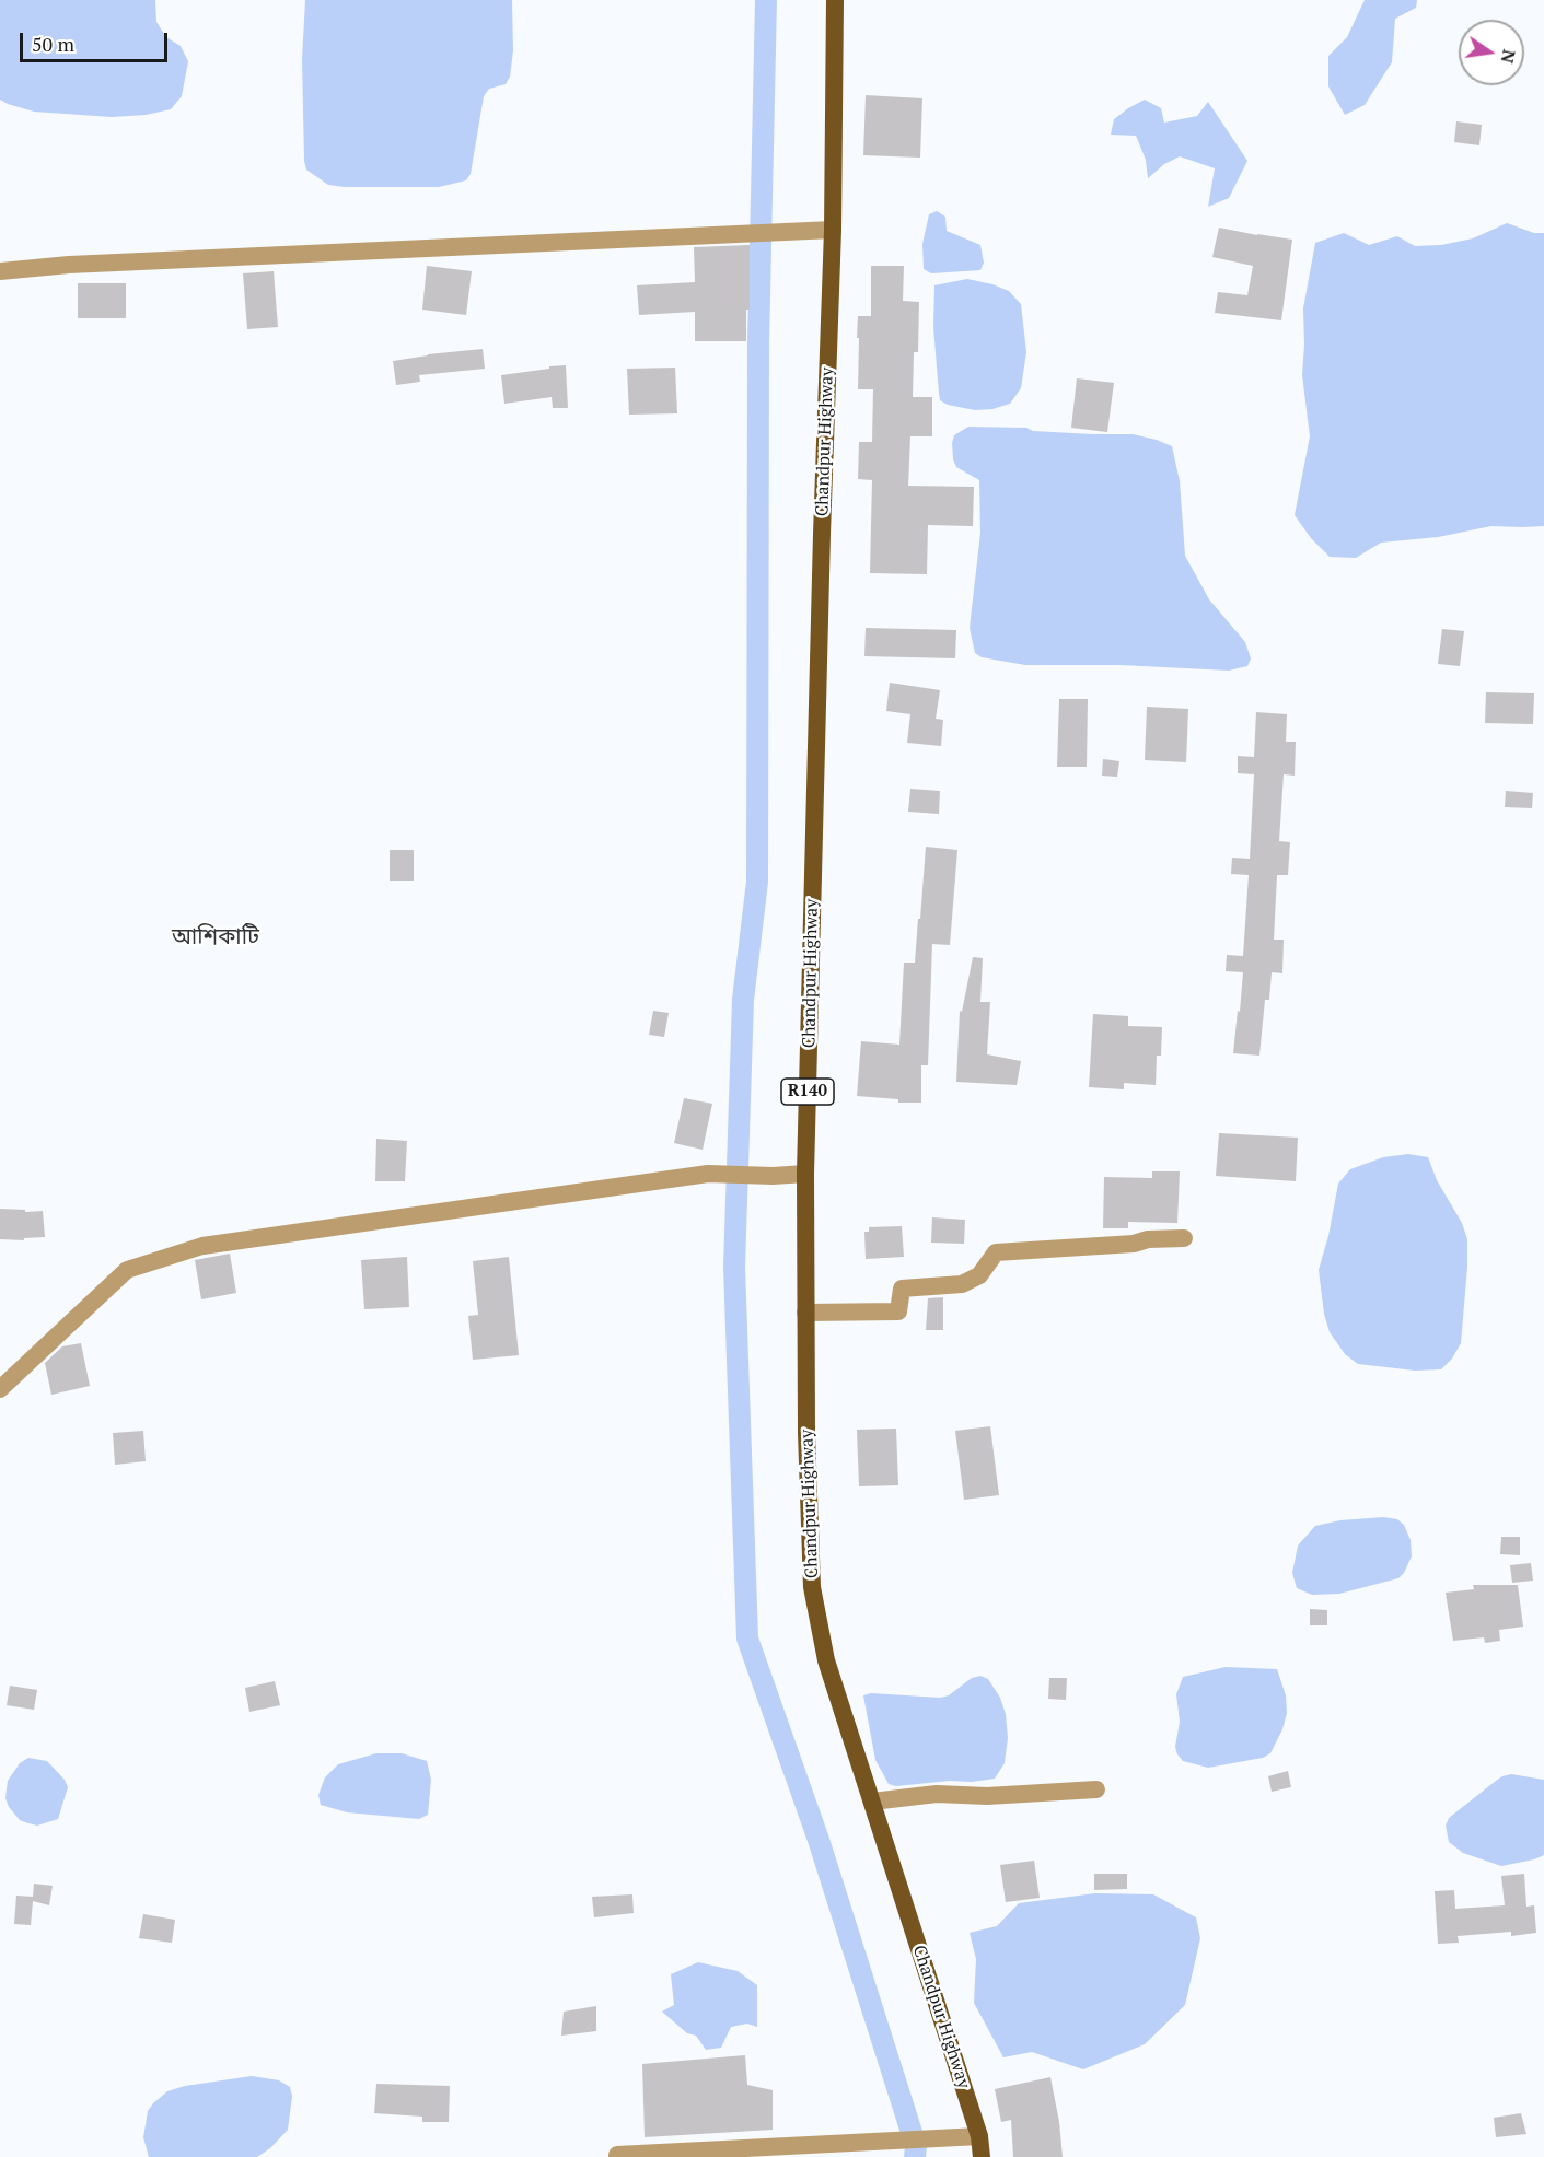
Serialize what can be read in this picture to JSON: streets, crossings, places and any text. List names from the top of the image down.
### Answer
{
  "streets": {
    "main road": ["Chandpur Highway", "R140"]
  },
  "districts": ["আশিকাটি"],
  "scale_bar": "50 m",
  "north": "right"
}
